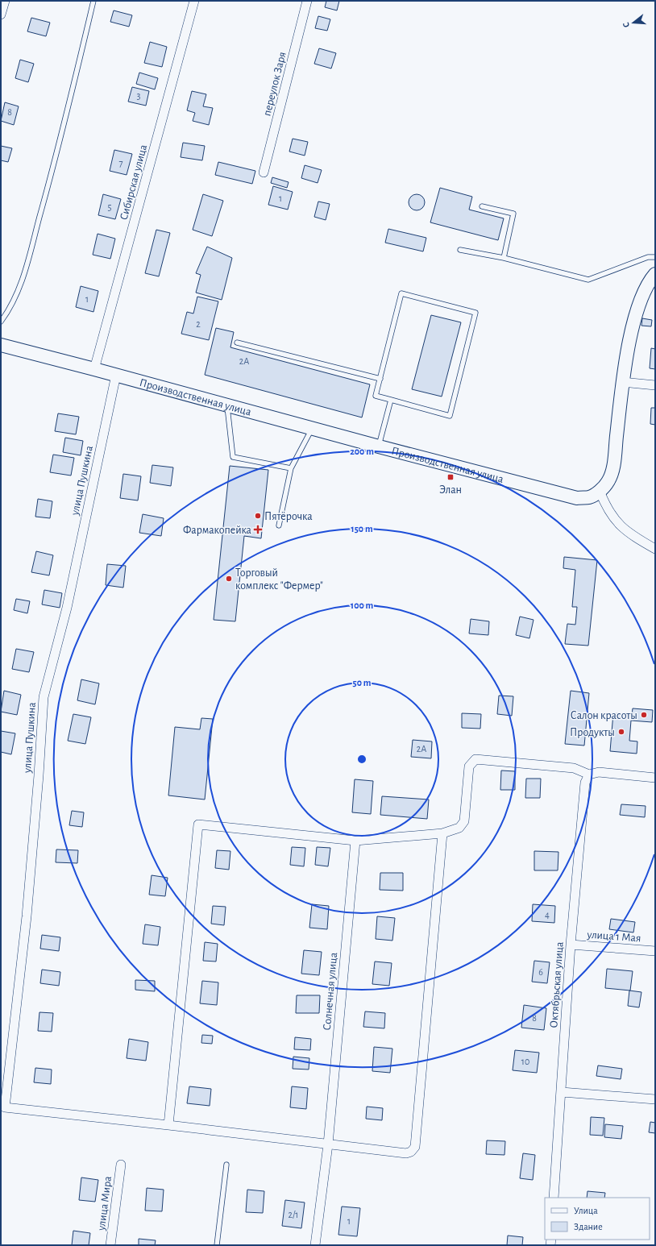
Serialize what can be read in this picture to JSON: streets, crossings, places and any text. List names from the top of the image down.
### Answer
{
  "streets": {
    "street": [
      "переулок Заря",
      "Сибирская улица",
      "Производственная улица",
      "улица Пушкина",
      "улица 1 Мая",
      "Октябрьская улица",
      "Солнечная улица",
      "улица Мира"
    ]
  },
  "crossings": [
    ["Сибирская улица", "Производственная улица"],
    ["Производственная улица", "улица Пушкина"],
    ["улица 1 Мая", "Октябрьская улица"]
  ],
  "places": {
    "transit": ["Элан"],
    "other": [
      "Пятёрочка",
      "Торговый комплекс \"Фермер\"",
      "Салон красоты",
      "Продукты"
    ],
    "health": ["Фармакопейка"]
  },
  "house_numbers": [
    "3",
    "8",
    "7",
    "1",
    "5",
    "1",
    "2",
    "2А",
    "2А",
    "4",
    "6",
    "8",
    "10",
    "2/1",
    "1"
  ],
  "legend": ["Улица", "Здание"],
  "north": "left",
  "rings": [
    "200 m",
    "150 m",
    "100 m",
    "50 m"
  ]
}
